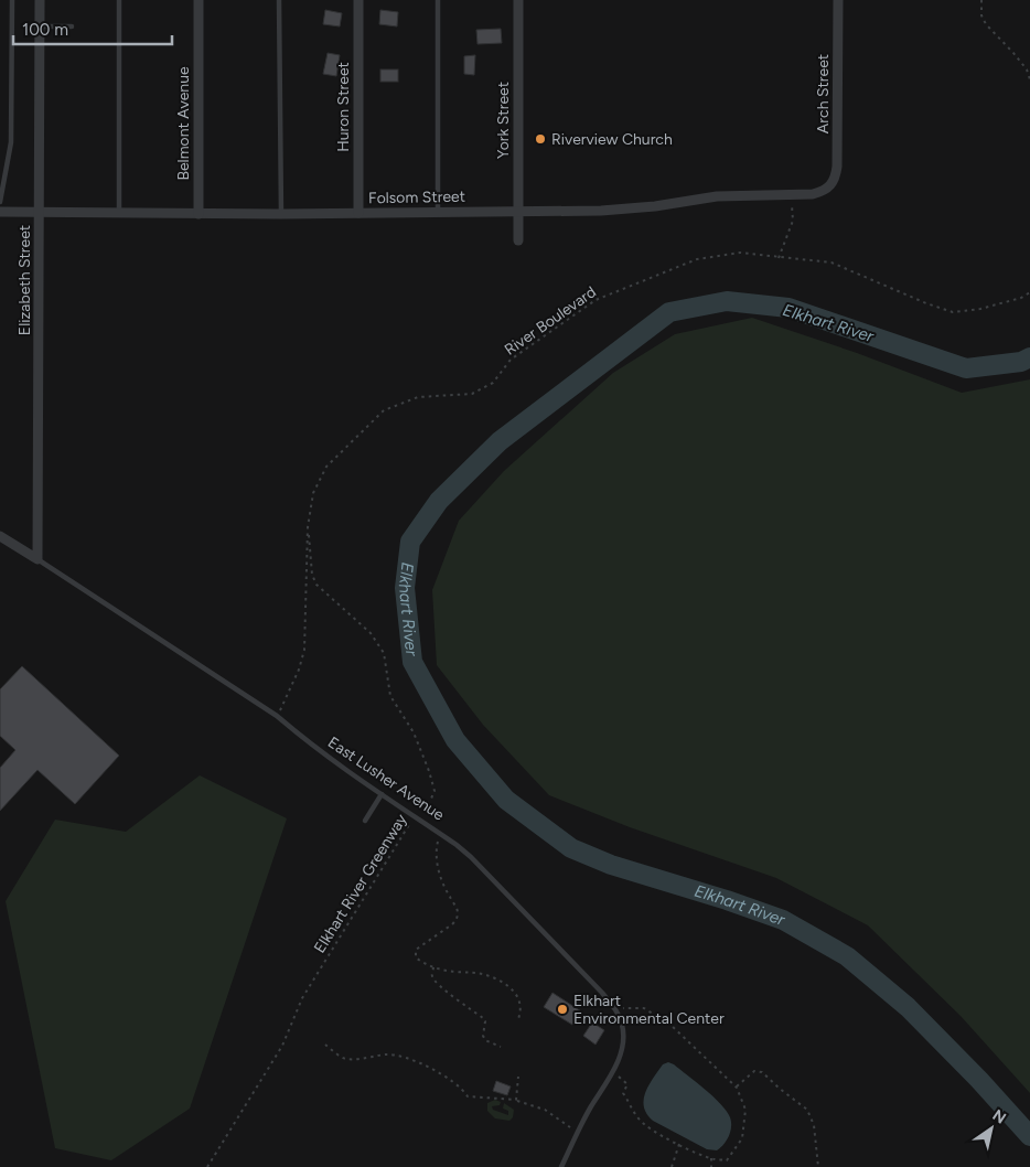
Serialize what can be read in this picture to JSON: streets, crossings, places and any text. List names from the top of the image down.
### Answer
{
  "streets": {
    "street": [
      "Arch Street",
      "Huron Street",
      "York Street",
      "Belmont Avenue",
      "Folsom Street",
      "Elizabeth Street",
      "East Lusher Avenue"
    ],
    "path": ["River Boulevard", "Elkhart River Greenway"]
  },
  "crossings": [
    ["Arch Street", "Folsom Street"],
    ["Huron Street", "Folsom Street"],
    ["York Street", "Folsom Street"],
    ["Belmont Avenue", "Folsom Street"],
    ["Folsom Street", "Elizabeth Street"],
    ["Elizabeth Street", "East Lusher Avenue"],
    ["River Boulevard", "East Lusher Avenue"],
    ["River Boulevard", "Elkhart River Greenway"],
    ["East Lusher Avenue", "Elkhart River Greenway"]
  ],
  "water": ["Elkhart River"],
  "places": ["Riverview Church", "Elkhart Environmental Center"],
  "scale_bar": "100 m",
  "north": "top right"
}
